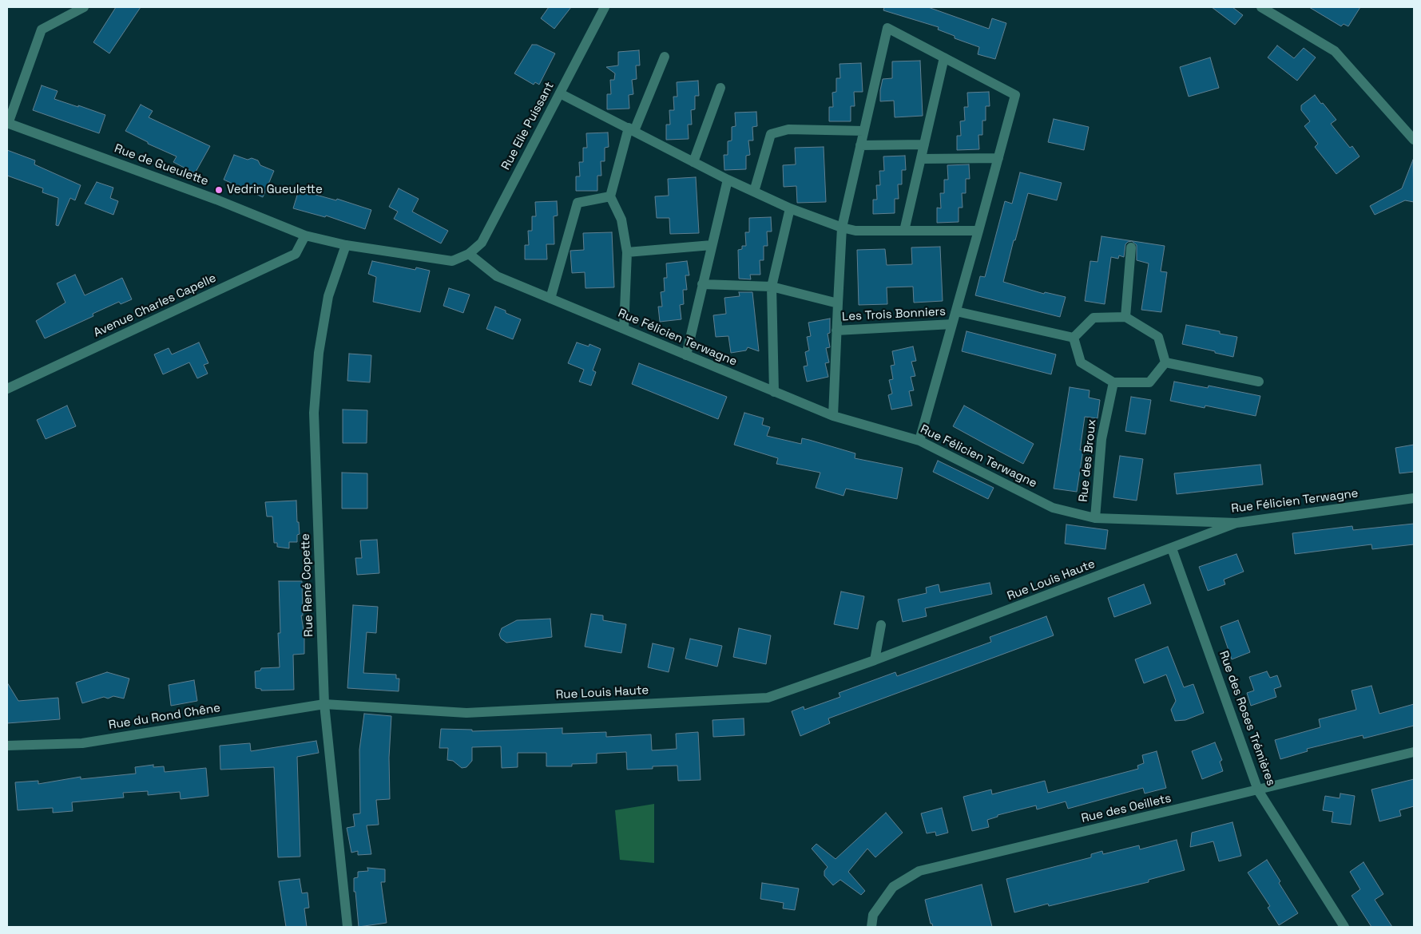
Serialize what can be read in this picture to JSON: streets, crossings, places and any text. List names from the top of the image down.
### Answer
{
  "streets": {
    "street": [
      "Rue Elie Puissant",
      "Rue de Gueulette",
      "Avenue Charles Capelle",
      "Les Trois Bonniers",
      "Rue Félicien Terwagne",
      "Rue des Broux",
      "Rue Louis Haute",
      "Rue René Copette",
      "Rue du Rond Chêne",
      "Rue des Roses Trémières",
      "Rue des Oeillets"
    ]
  },
  "crossings": [
    ["Rue Elie Puissant", "Rue de Gueulette"],
    ["Rue Elie Puissant", "Rue Félicien Terwagne"],
    ["Rue de Gueulette", "Avenue Charles Capelle"],
    ["Rue de Gueulette", "Rue Félicien Terwagne"],
    ["Rue de Gueulette", "Rue René Copette"],
    ["Les Trois Bonniers", "Rue Félicien Terwagne"],
    ["Rue Félicien Terwagne", "Rue des Broux"],
    ["Rue Félicien Terwagne", "Rue Louis Haute"],
    ["Rue Louis Haute", "Rue René Copette"],
    ["Rue Louis Haute", "Rue du Rond Chêne"],
    ["Rue Louis Haute", "Rue des Roses Trémières"],
    ["Rue René Copette", "Rue du Rond Chêne"],
    ["Rue des Roses Trémières", "Rue des Oeillets"]
  ],
  "places": ["Vedrin Gueulette"]
}
